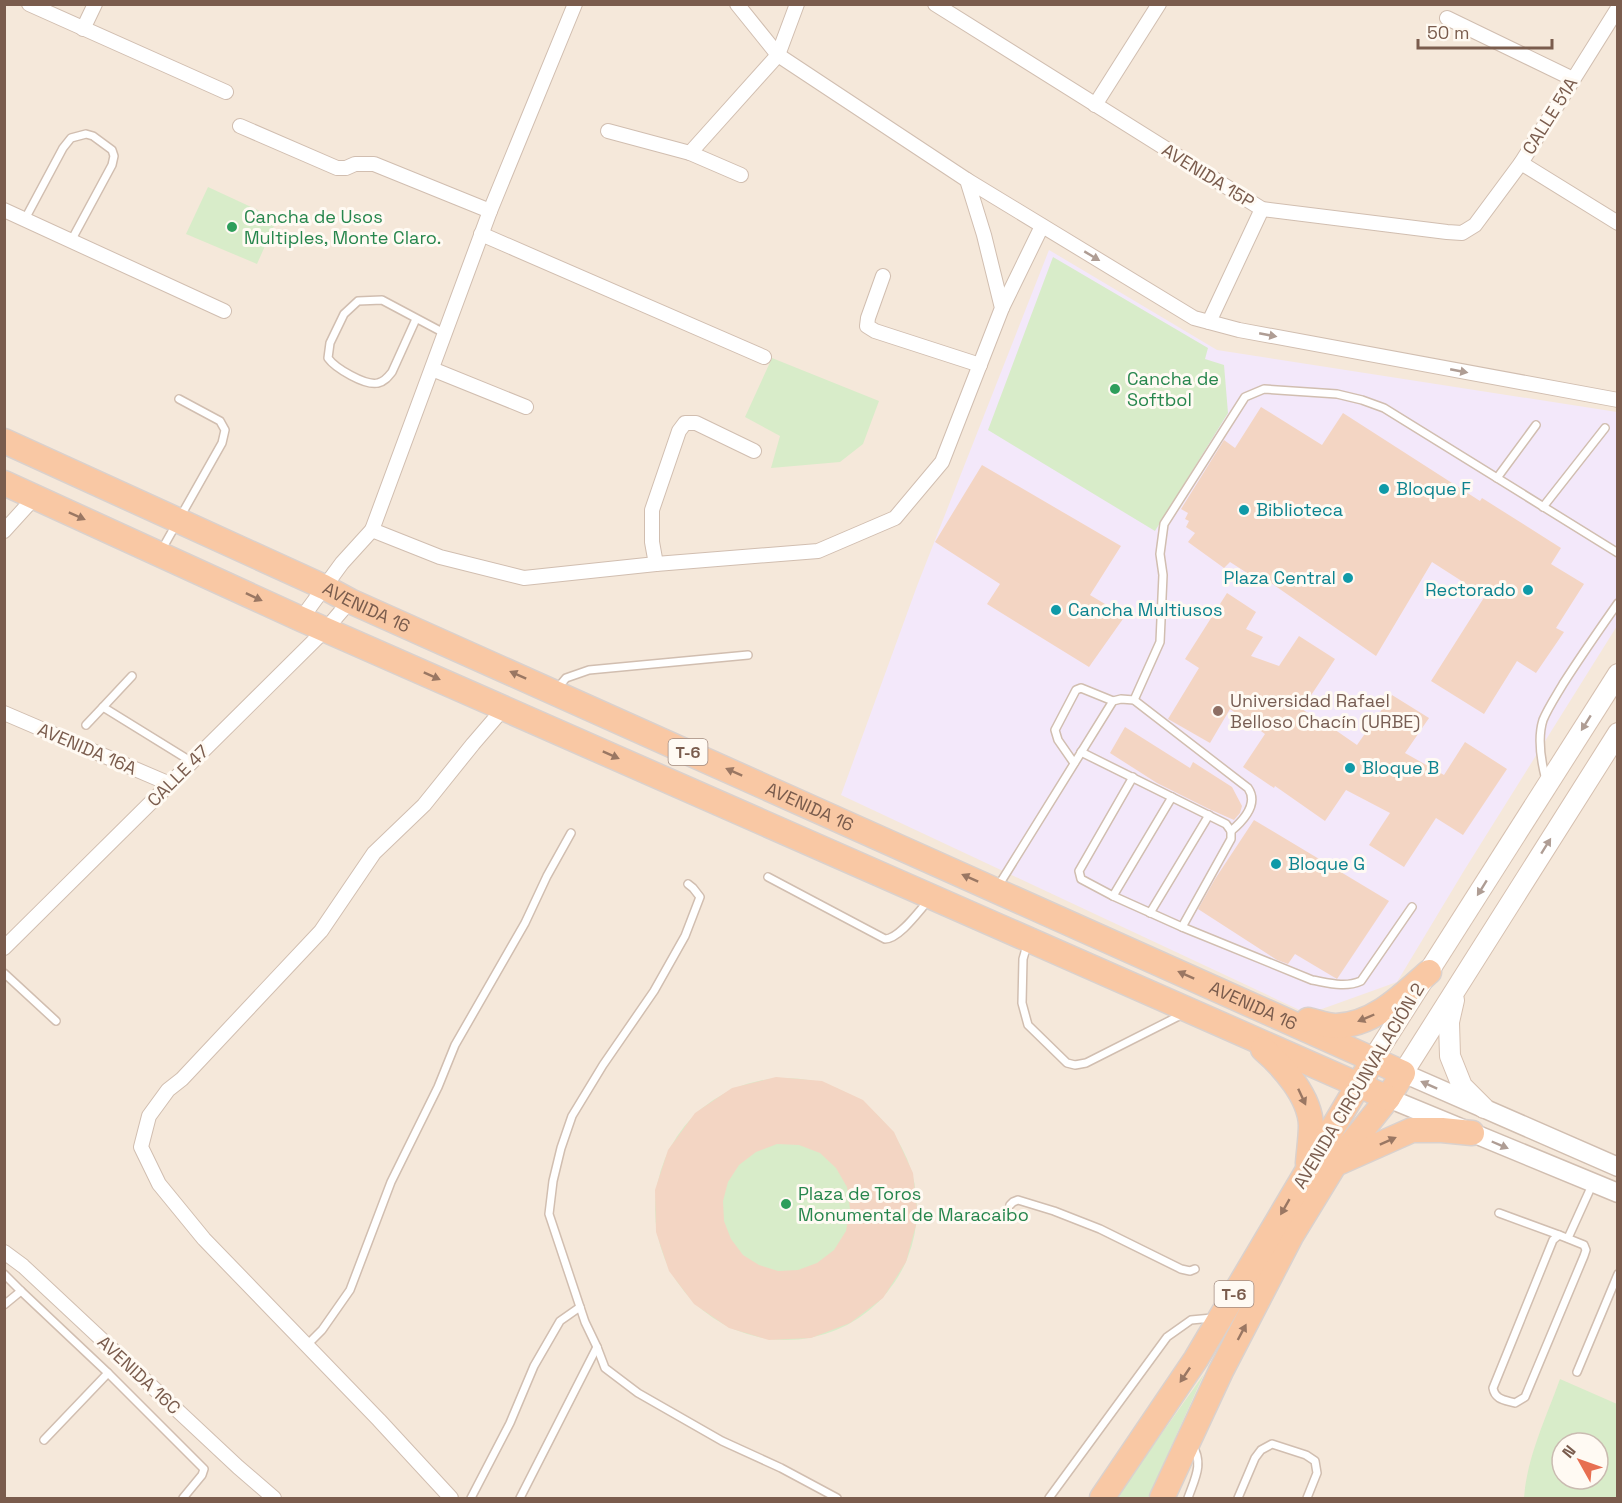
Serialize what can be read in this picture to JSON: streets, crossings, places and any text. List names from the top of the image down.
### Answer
{
  "streets": {
    "highway": ["AVENIDA 16", "T-6", "AVENIDA CIRCUNVALACIÓN 2"],
    "street": [
      "CALLE 51A",
      "AVENIDA 15P",
      "AVENIDA 16A",
      "CALLE 47",
      "AVENIDA 16C"
    ]
  },
  "crossings": [
    ["CALLE 51A", "AVENIDA 15P"],
    ["AVENIDA 16", "CALLE 47"],
    ["AVENIDA 16", "AVENIDA CIRCUNVALACIÓN 2"],
    ["AVENIDA 16A", "CALLE 47"]
  ],
  "places": [
    "Cancha de Usos Multiples, Monte Claro.",
    "Cancha de Softbol",
    "Bloque F",
    "Biblioteca",
    "Plaza Central",
    "Rectorado",
    "Cancha Multiusos",
    "Universidad Rafael Belloso Chacín (URBE)",
    "Bloque B",
    "Bloque G",
    "Plaza de Toros Monumental de Maracaibo"
  ],
  "scale_bar": "50 m",
  "north": "top left"
}
